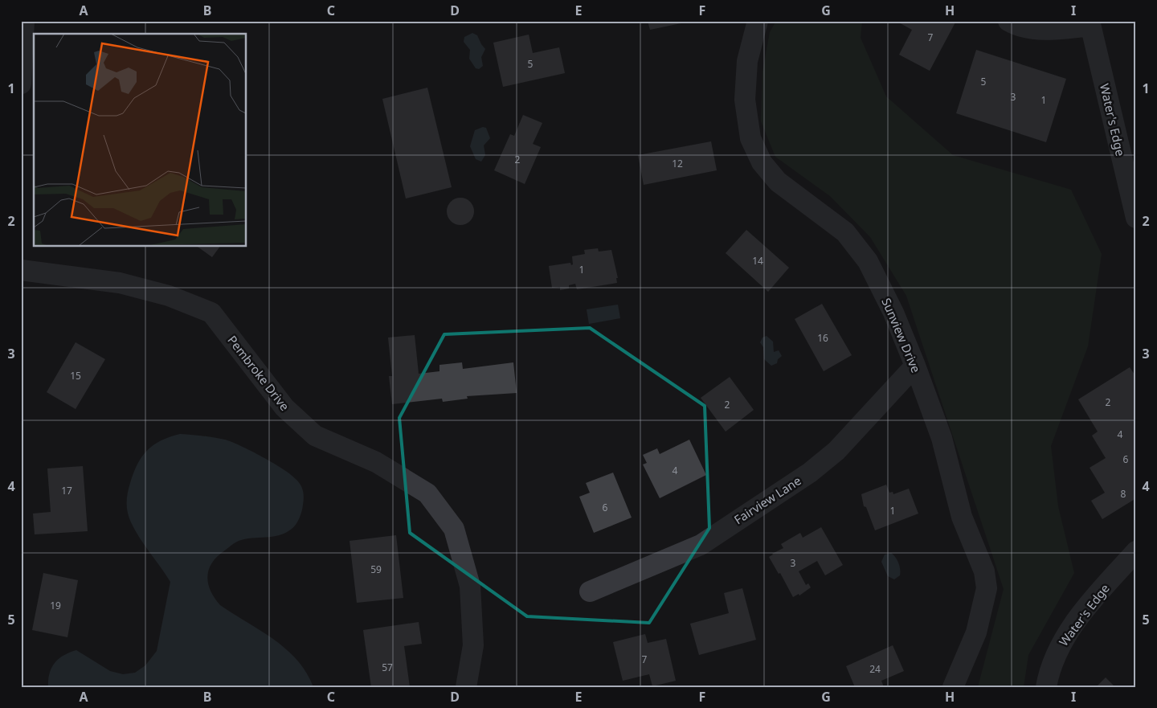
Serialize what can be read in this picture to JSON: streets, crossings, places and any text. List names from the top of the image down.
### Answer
{
  "streets": {
    "street": [
      "Water's Edge",
      "Sunview Drive",
      "Pembroke Drive",
      "Fairview Lane"
    ]
  },
  "crossings": [
    ["Sunview Drive", "Fairview Lane"]
  ],
  "house_numbers": [
    "7",
    "5",
    "5",
    "3",
    "1",
    "2",
    "12",
    "14",
    "1",
    "16",
    "15",
    "2",
    "2",
    "4",
    "6",
    "4",
    "17",
    "8",
    "6",
    "1",
    "3",
    "59",
    "19",
    "7",
    "57",
    "24"
  ],
  "grid": {
    "columns": [
      "A",
      "B",
      "C",
      "D",
      "E",
      "F",
      "G",
      "H",
      "I"
    ],
    "rows": [
      "1",
      "2",
      "3",
      "4",
      "5"
    ]
  }
}
